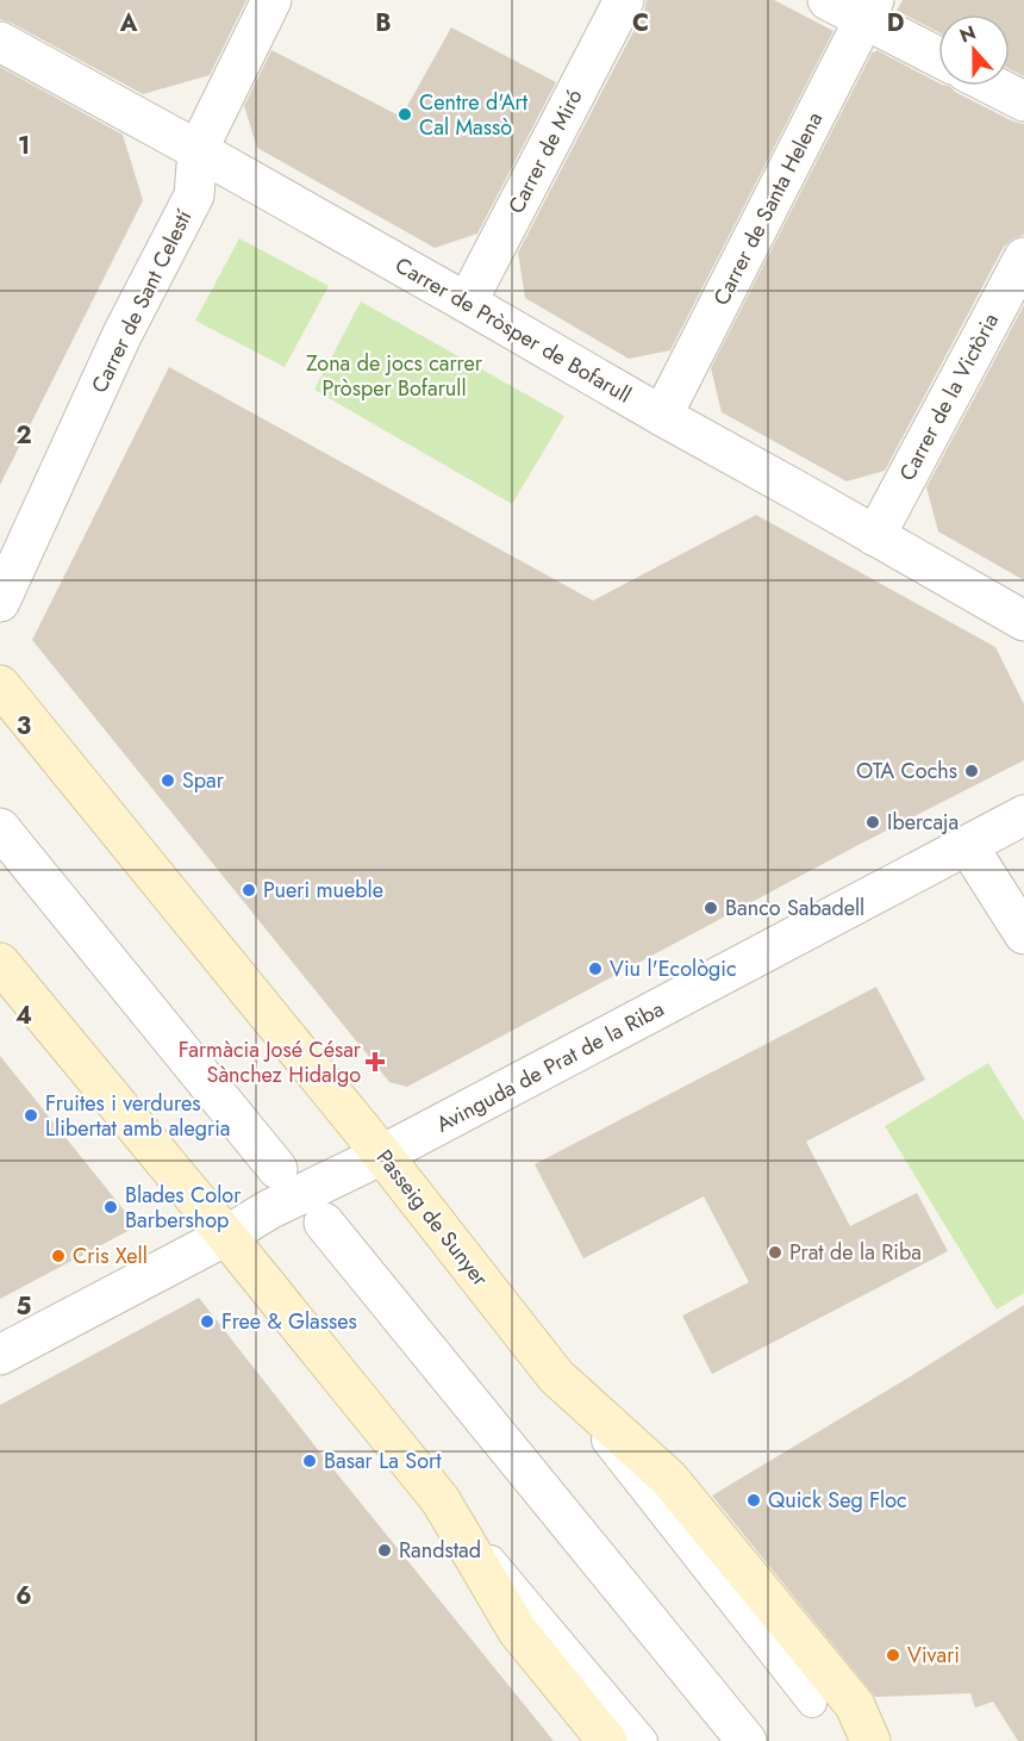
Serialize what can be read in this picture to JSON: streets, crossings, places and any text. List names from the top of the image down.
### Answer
{
  "streets": {
    "street": [
      "Carrer de Miró",
      "Carrer de Santa Helena",
      "Carrer de Sant Celestí",
      "Carrer de Pròsper de Bofarull",
      "Carrer de la Victòria",
      "Avinguda de Prat de la Riba",
      "Passeig de Sunyer"
    ]
  },
  "crossings": [
    ["Carrer de Miró", "Carrer de Pròsper de Bofarull"],
    ["Carrer de Santa Helena", "Carrer de Pròsper de Bofarull"],
    ["Carrer de Sant Celestí", "Carrer de Pròsper de Bofarull"],
    ["Carrer de Pròsper de Bofarull", "Carrer de la Victòria"],
    ["Avinguda de Prat de la Riba", "Passeig de Sunyer"]
  ],
  "parks": ["Zona de jocs carrer Pròsper Bofarull"],
  "places": {
    "other": [
      "Centre d'Art Cal Massò",
      "OTA Cochs",
      "Spar",
      "Ibercaja",
      "Pueri mueble",
      "Banco Sabadell",
      "Viu l'Ecològic",
      "Fruites i verdures Llibertat amb alegria",
      "Blades Color Barbershop",
      "Prat de la Riba",
      "Cris Xell",
      "Free & Glasses",
      "Basar La Sort",
      "Quick Seg Floc",
      "Randstad",
      "Vivari"
    ],
    "health": ["Farmàcia José César Sànchez Hidalgo"]
  },
  "north": "top",
  "grid": {
    "columns": [
      "A",
      "B",
      "C",
      "D"
    ],
    "rows": [
      "1",
      "2",
      "3",
      "4",
      "5",
      "6"
    ]
  }
}
